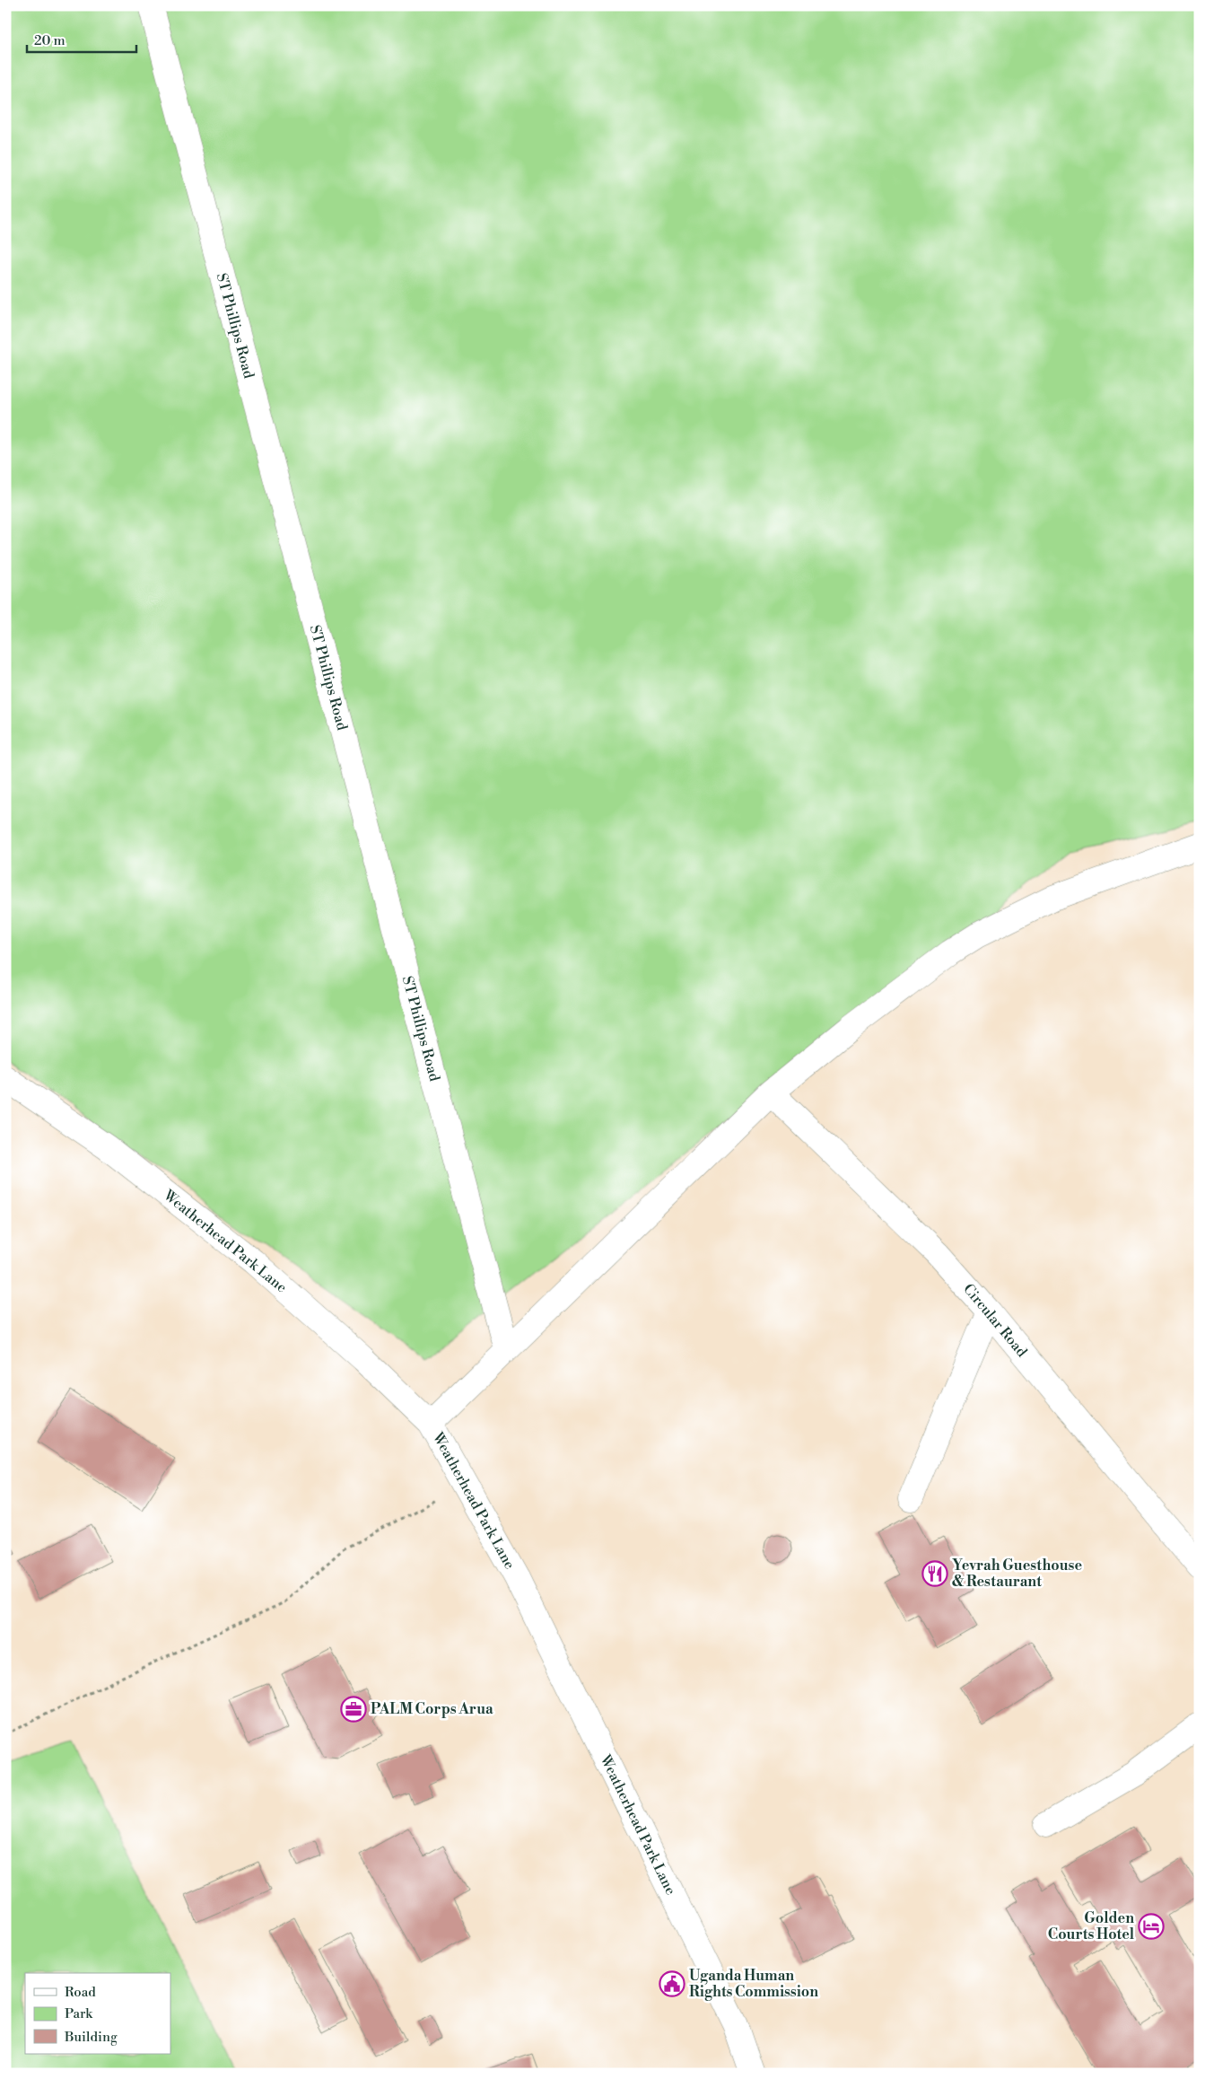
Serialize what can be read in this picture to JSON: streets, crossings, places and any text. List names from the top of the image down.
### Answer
{
  "streets": {
    "street": ["ST Phillips Road", "Weatherhead Park Lane", "Circular Road"]
  },
  "places": {
    "restaurant": ["Yevrah Guesthouse & Restaurant"],
    "office": ["PALM Corps Arua"],
    "hotel": ["Golden Courts Hotel"],
    "public building": ["Uganda Human Rights Commission"]
  },
  "legend": ["Road", "Park", "Building"],
  "scale_bar": "20 m"
}
